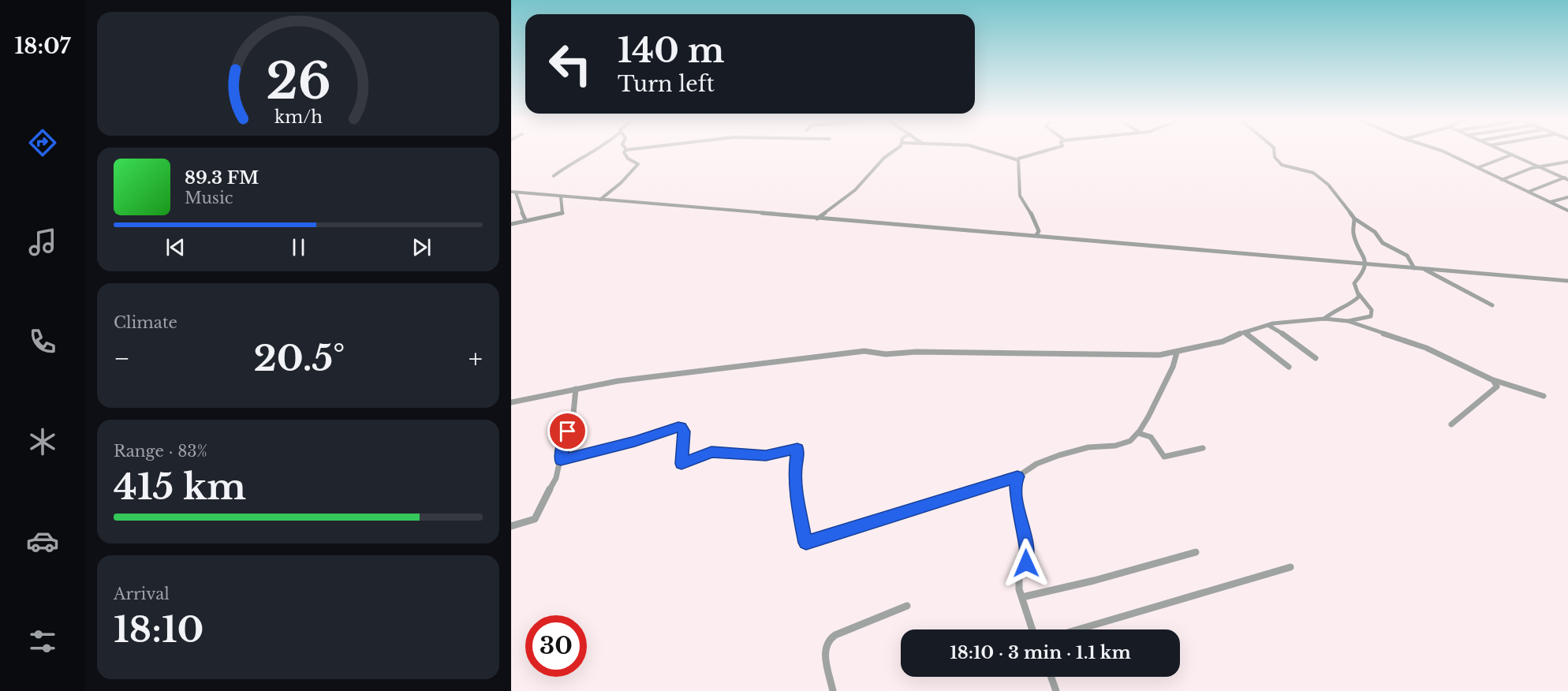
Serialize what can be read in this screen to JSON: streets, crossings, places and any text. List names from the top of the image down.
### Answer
{
  "page": {
    "tabs": "18:07",
    "turn": ["140 m", "Turn left"],
    "song": ["89.3 FM", "Music"],
    "tile": [
      "Climate",
      ["Range · 83%", "415 km"],
      ["Arrival", "18:10"]
    ],
    "heat": ["−", "20.5°", "+"],
    "limit": "30",
    "trip": "18:10 · 3 min · 1.1 km",
    "gauge": ["26", "km/h"]
  }
}
